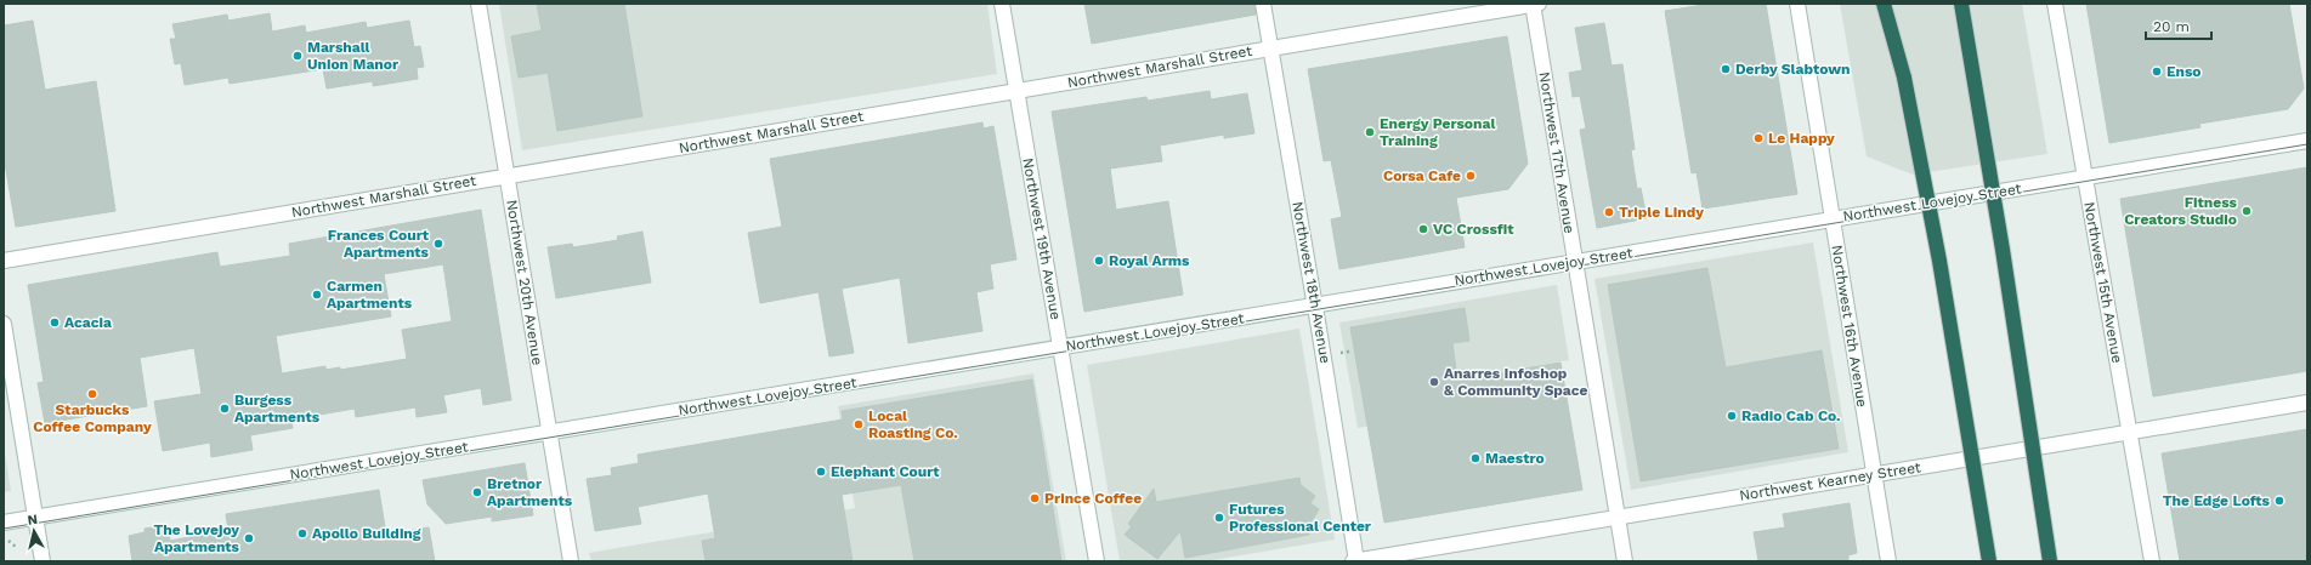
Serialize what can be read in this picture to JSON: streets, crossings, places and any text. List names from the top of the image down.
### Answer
{
  "streets": {
    "street": [
      "Northwest Marshall Street",
      "Northwest 17th Avenue",
      "Northwest Lovejoy Street",
      "Northwest 19th Avenue",
      "Northwest 20th Avenue",
      "Northwest 18th Avenue",
      "Northwest 15th Avenue",
      "Northwest 16th Avenue",
      "Northwest Kearney Street"
    ]
  },
  "crossings": [
    ["Northwest Marshall Street", "Northwest 17th Avenue"],
    ["Northwest Marshall Street", "Northwest 19th Avenue"],
    ["Northwest Marshall Street", "Northwest 20th Avenue"],
    ["Northwest Marshall Street", "Northwest 18th Avenue"],
    ["Northwest 17th Avenue", "Northwest Lovejoy Street"],
    ["Northwest 17th Avenue", "Northwest Kearney Street"],
    ["Northwest Lovejoy Street", "Northwest 19th Avenue"],
    ["Northwest Lovejoy Street", "Northwest 20th Avenue"],
    ["Northwest Lovejoy Street", "Northwest 18th Avenue"],
    ["Northwest Lovejoy Street", "Northwest 15th Avenue"],
    ["Northwest Lovejoy Street", "Northwest 16th Avenue"],
    ["Northwest 18th Avenue", "Northwest Kearney Street"],
    ["Northwest 15th Avenue", "Northwest Kearney Street"],
    ["Northwest 16th Avenue", "Northwest Kearney Street"]
  ],
  "places": [
    "Marshall Union Manor",
    "Derby Slabtown",
    "Enso",
    "Energy Personal Training",
    "Le Happy",
    "Corsa Cafe",
    "Fitness Creators Studio",
    "Triple Lindy",
    "VC Crossfit",
    "Frances Court Apartments",
    "Royal Arms",
    "Carmen Apartments",
    "Acacia",
    "Anarres Infoshop & Community Space",
    "Starbucks Coffee Company",
    "Burgess Apartments",
    "Radio Cab Co.",
    "Local Roasting Co.",
    "Maestro",
    "Elephant Court",
    "Bretnor Apartments",
    "Prince Coffee",
    "The Edge Lofts",
    "Futures Professional Center",
    "Apollo Building",
    "The Lovejoy Apartments"
  ],
  "scale_bar": "20 m",
  "north": "top"
}
